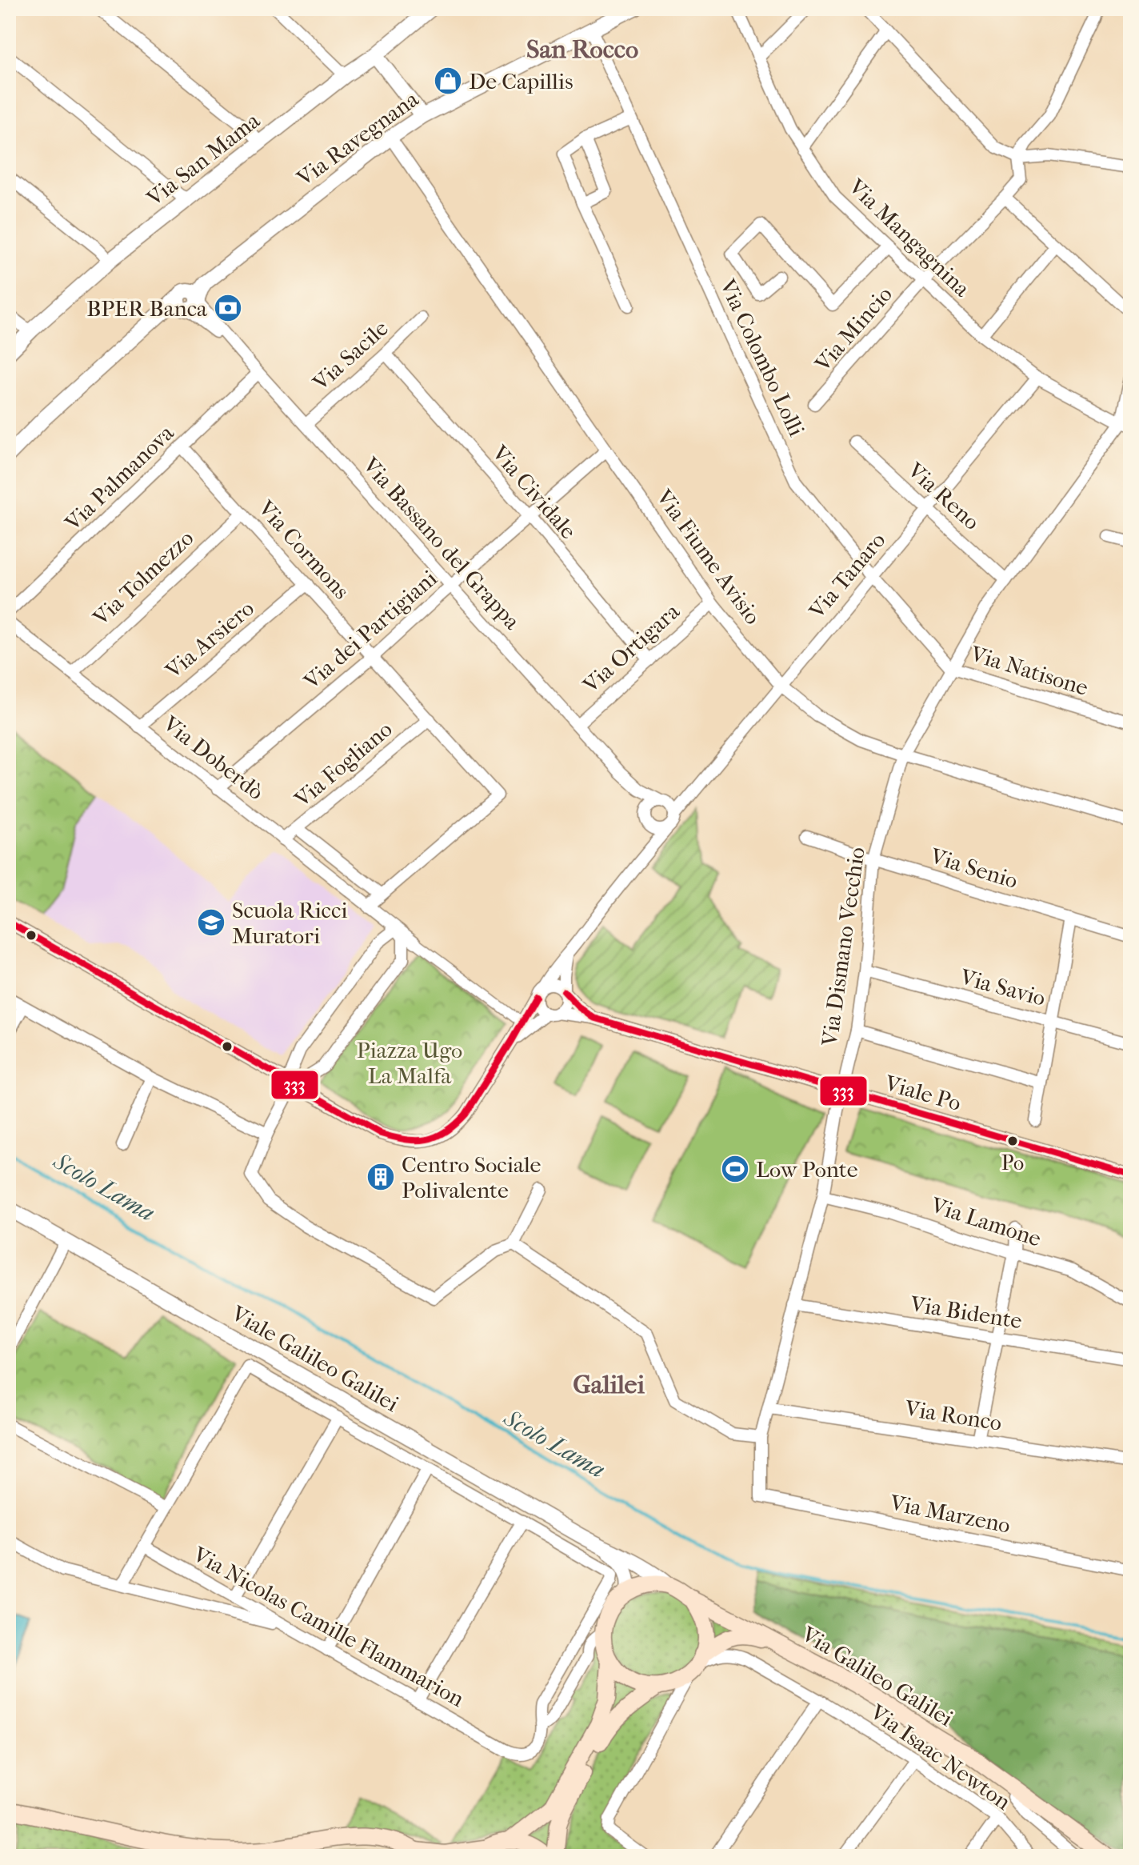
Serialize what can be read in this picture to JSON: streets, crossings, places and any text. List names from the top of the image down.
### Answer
{
  "streets": {
    "main road": ["Via Galileo Galilei"],
    "street": [
      "Via Ravegnana",
      "Via San Mama",
      "Via Mangagnina",
      "Via Mincio",
      "Via Sacile",
      "Via Colombo Lolli",
      "Via Palmanova",
      "Via Cividale",
      "Via Reno",
      "Via Bassano del Grappa",
      "Via Cormons",
      "Via Fiume Avisio",
      "Via Tanaro",
      "Via Tolmezzo",
      "Via dei Partigiani",
      "Via Arsiero",
      "Via Ortigara",
      "Via Natisone",
      "Via Doberdò",
      "Via Fogliano",
      "Via Senio",
      "Via Dismano Vecchio",
      "Via Savio",
      "Viale Po",
      "Via Lamone",
      "Via Bidente",
      "Viale Galileo Galilei",
      "Via Ronco",
      "Via Marzeno",
      "Via Nicolas Camille Flammarion",
      "Via Isaac Newton"
    ]
  },
  "crossings": [
    ["Via Ravegnana", "Via Colombo Lolli"],
    ["Via Ravegnana", "Via Bassano del Grappa"],
    ["Via Ravegnana", "Via Fiume Avisio"],
    ["Via Mangagnina", "Via Mincio"],
    ["Via Mangagnina", "Via Tanaro"],
    ["Via Mangagnina", "Via Dismano Vecchio"],
    ["Via Sacile", "Via Cividale"],
    ["Via Sacile", "Via Bassano del Grappa"],
    ["Via Colombo Lolli", "Via Tanaro"],
    ["Via Colombo Lolli", "Via Natisone"],
    ["Via Colombo Lolli", "Via Dismano Vecchio"],
    ["Via Palmanova", "Via Bassano del Grappa"],
    ["Via Palmanova", "Via Cormons"],
    ["Via Cividale", "Via dei Partigiani"],
    ["Via Cividale", "Via Ortigara"],
    ["Via Reno", "Via Tanaro"],
    ["Via Reno", "Via Dismano Vecchio"],
    ["Via Bassano del Grappa", "Via Tanaro"],
    ["Via Bassano del Grappa", "Via dei Partigiani"],
    ["Via Bassano del Grappa", "Via Ortigara"],
    ["Via Cormons", "Via Tolmezzo"],
    ["Via Cormons", "Via dei Partigiani"],
    ["Via Cormons", "Via Arsiero"],
    ["Via Cormons", "Via Fogliano"],
    ["Via Fiume Avisio", "Via Tanaro"],
    ["Via Fiume Avisio", "Via dei Partigiani"],
    ["Via Fiume Avisio", "Via Ortigara"],
    ["Via Fiume Avisio", "Via Dismano Vecchio"],
    ["Via Tolmezzo", "Via Doberdò"],
    ["Via dei Partigiani", "Via Doberdò"],
    ["Via Arsiero", "Via Doberdò"],
    ["Via Natisone", "Via Dismano Vecchio"],
    ["Via Doberdò", "Via Fogliano"],
    ["Via Senio", "Via Dismano Vecchio"],
    ["Via Dismano Vecchio", "Via Savio"],
    ["Via Dismano Vecchio", "Viale Po"],
    ["Via Dismano Vecchio", "Via Lamone"],
    ["Via Dismano Vecchio", "Via Bidente"],
    ["Via Dismano Vecchio", "Via Ronco"],
    ["Via Dismano Vecchio", "Via Marzeno"],
    ["Via Galileo Galilei", "Via Isaac Newton"]
  ],
  "districts": ["San Rocco", "Galilei"],
  "water": ["Scolo Lama"],
  "parks": ["Piazza Ugo La Malfa"],
  "places": {
    "shop": ["De Capillis"],
    "bank": ["BPER Banca"],
    "school or university": ["Scuola Ricci Muratori"],
    "other": ["Po"],
    "sports": ["Low Ponte"],
    "building": ["Centro Sociale Polivalente"]
  },
  "lines": ["transit line 333"]
}
